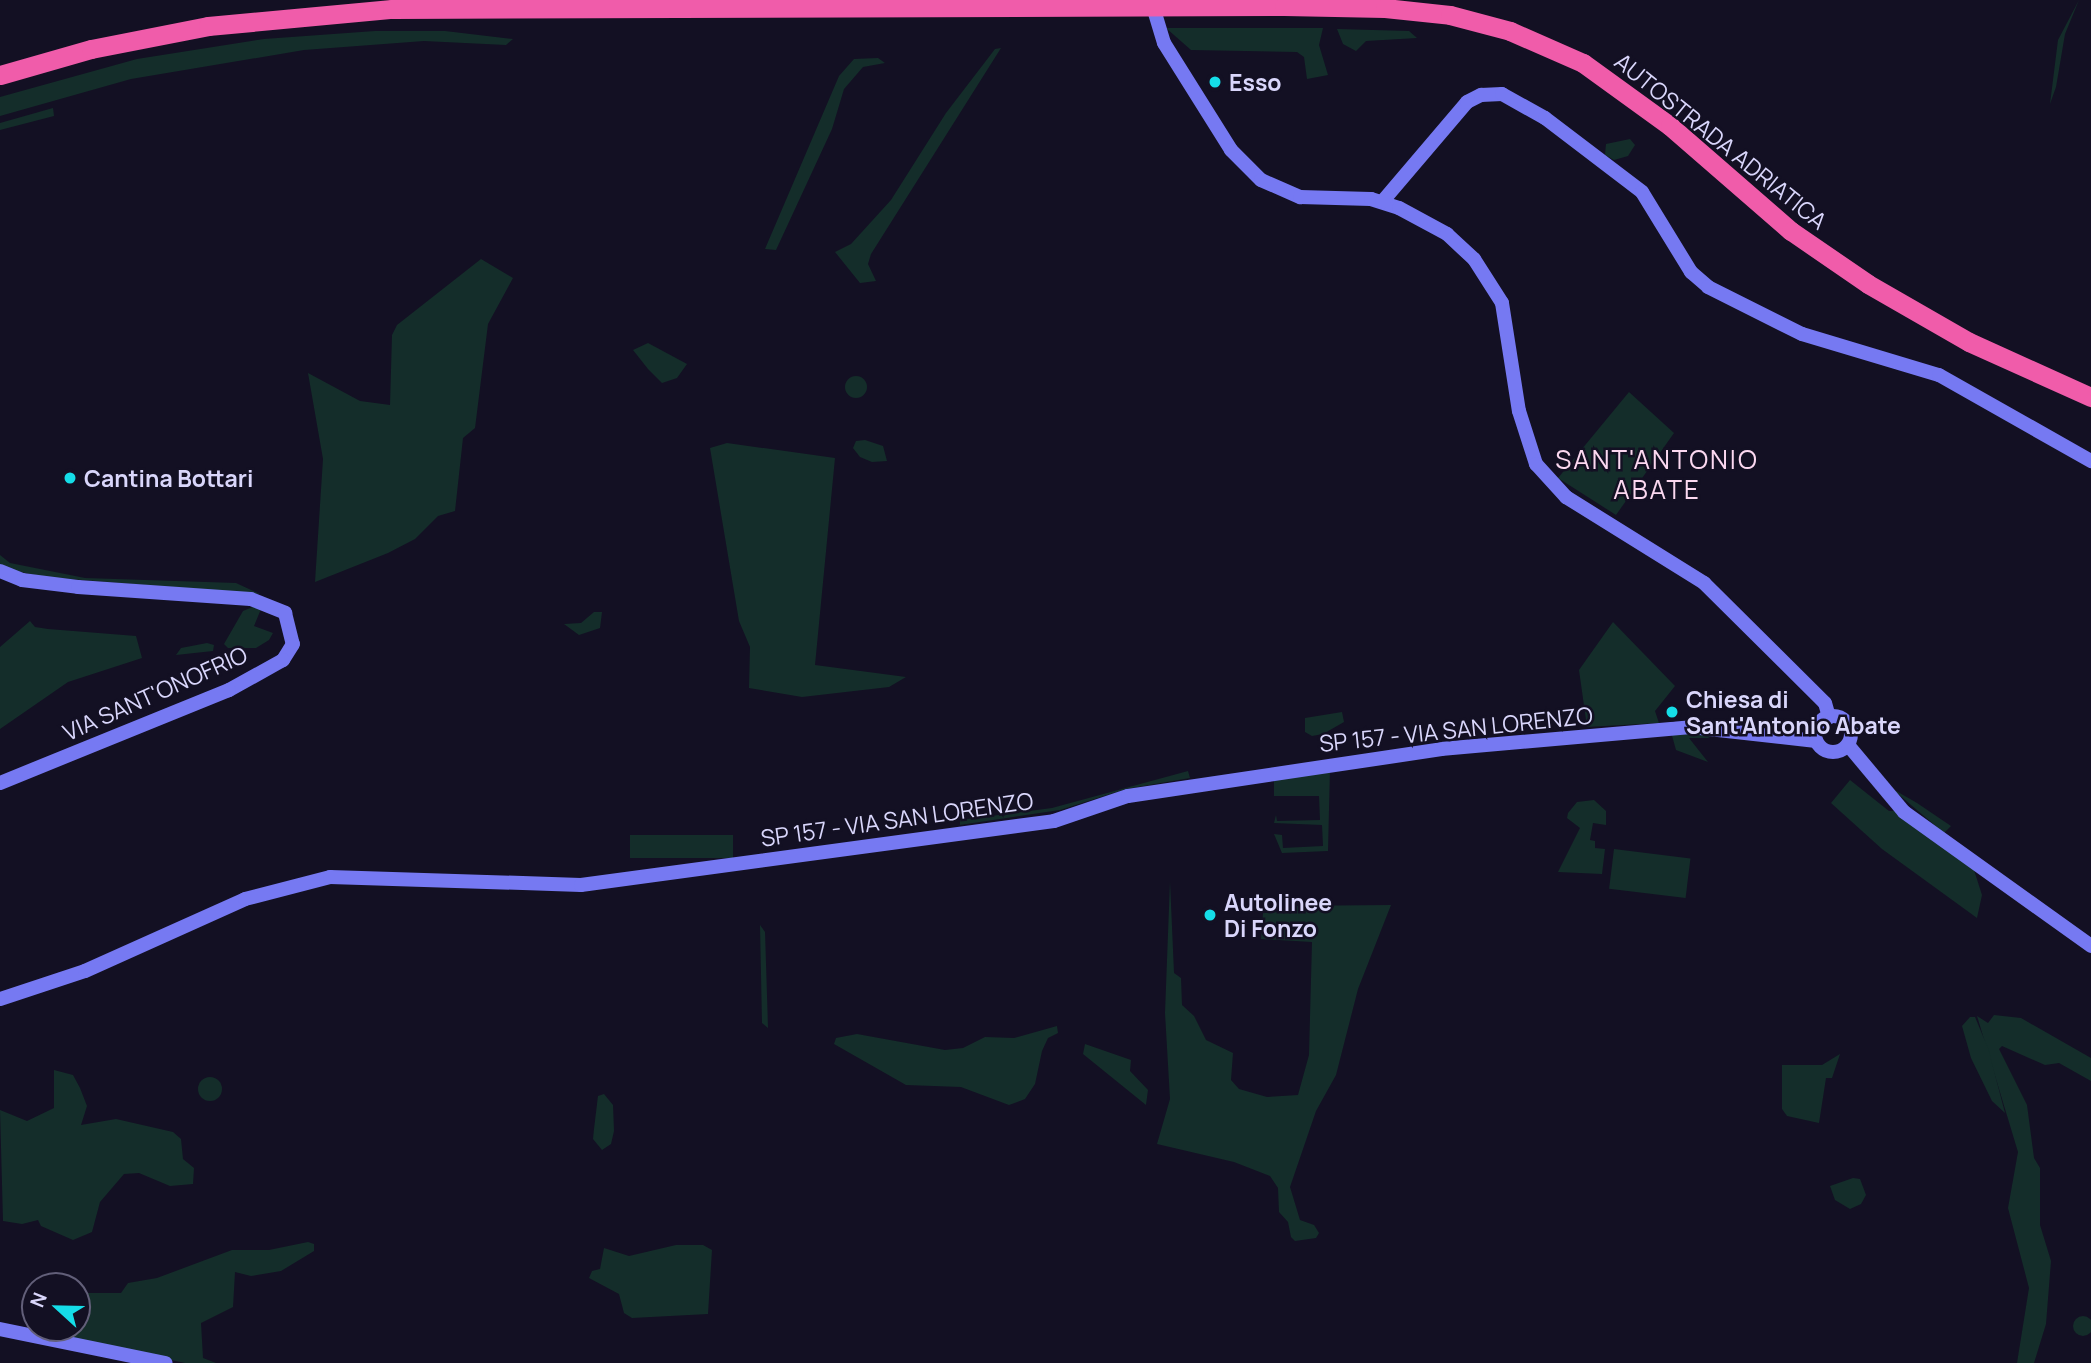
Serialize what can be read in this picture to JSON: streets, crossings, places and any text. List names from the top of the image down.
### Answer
{
  "streets": {
    "highway": ["AUTOSTRADA ADRIATICA"],
    "main road": ["VIA SANT'ONOFRIO", "SP 157 - VIA SAN LORENZO"]
  },
  "districts": ["SANT'ANTONIO ABATE"],
  "places": [
    "Esso",
    "Cantina Bottari",
    "Chiesa di Sant'Antonio Abate",
    "Autolinee Di Fonzo"
  ],
  "north": "left"
}
